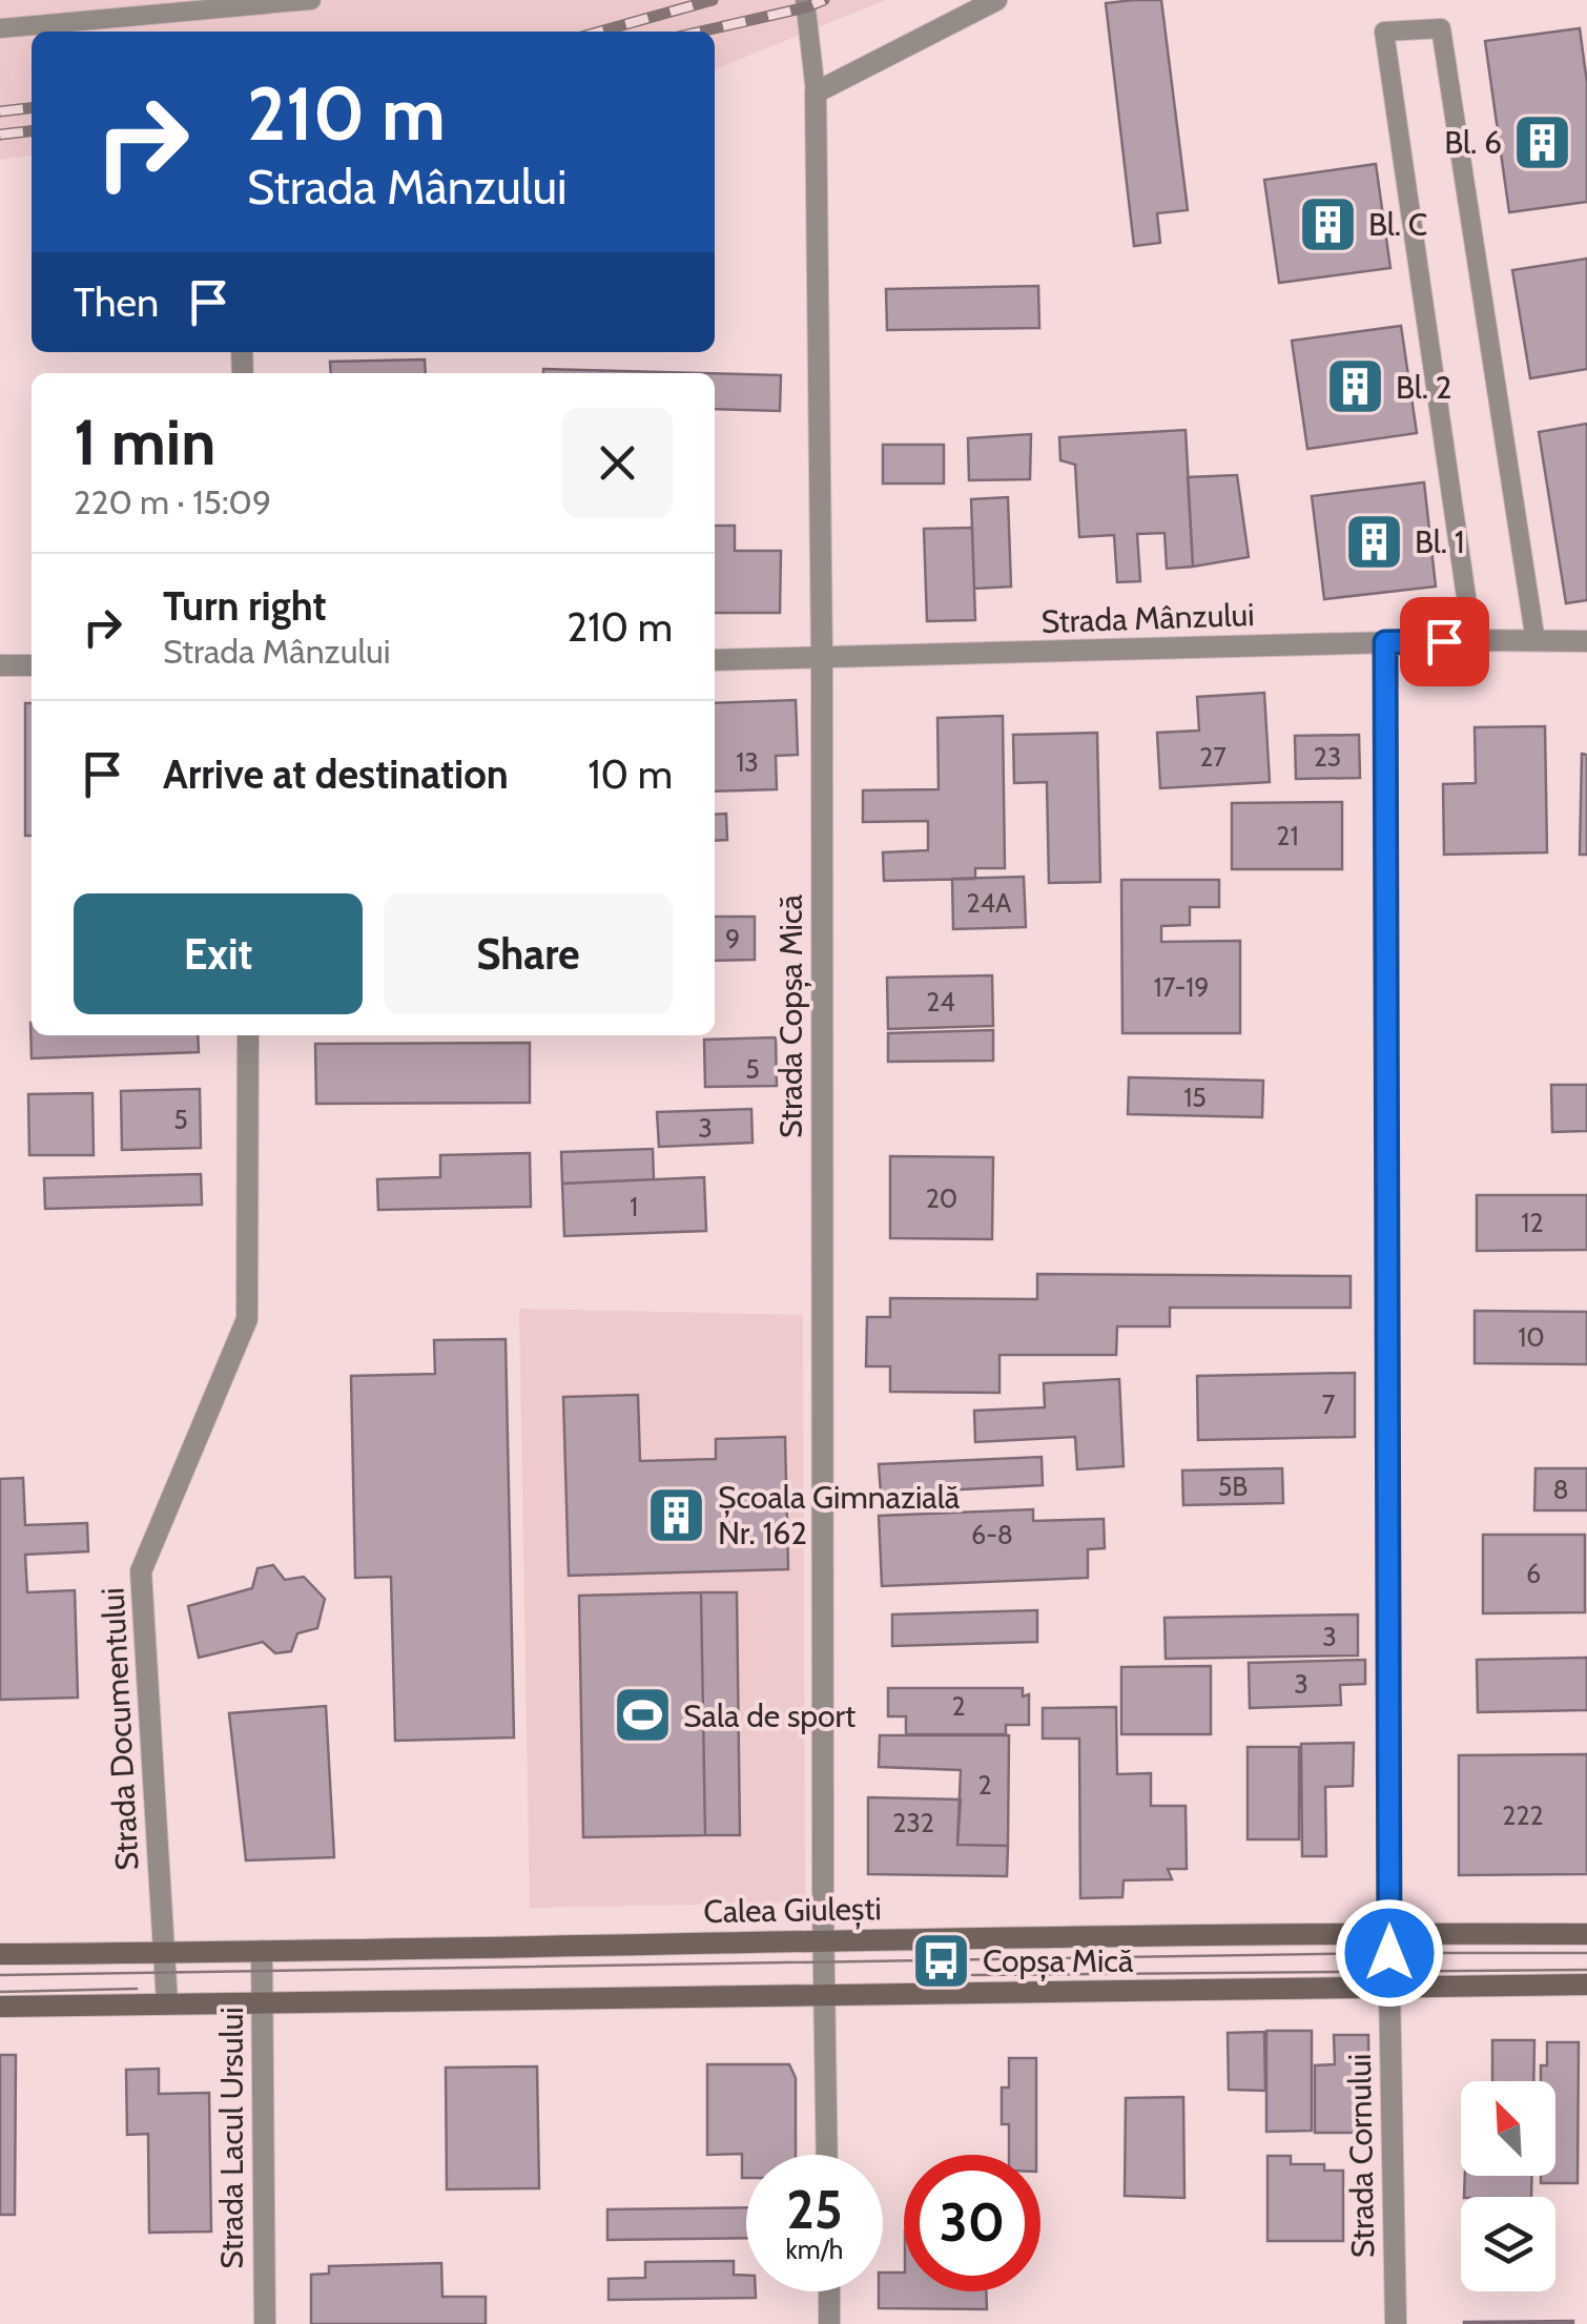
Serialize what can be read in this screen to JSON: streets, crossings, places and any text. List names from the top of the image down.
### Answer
{
  "streets": {
    "main road": ["Calea Giulești"],
    "street": [
      "Strada Mânzului",
      "Strada Copșa Mică",
      "Strada Documentului",
      "Strada Lacul Ursului",
      "Strada Cornului"
    ]
  },
  "crossings": [
    ["Strada Mânzului", "Strada Copșa Mică"],
    ["Strada Mânzului", "Strada Cornului"],
    ["Strada Copșa Mică", "Calea Giulești"],
    ["Strada Documentului", "Calea Giulești"],
    ["Calea Giulești", "Strada Lacul Ursului"],
    ["Calea Giulești", "Strada Cornului"]
  ],
  "places": {
    "building": [
      "Bl. 6",
      "Bl. C",
      "Bl. 2",
      "Bl. 1",
      "Școala Gimnazială Nr. 162"
    ],
    "sports": ["Sala de sport"],
    "bus stop": ["Copșa Mică"]
  },
  "house_numbers": [
    "27",
    "23",
    "13",
    "21",
    "24A",
    "9",
    "17-19",
    "24",
    "5",
    "15",
    "5",
    "3",
    "20",
    "1",
    "12",
    "10",
    "7",
    "5B",
    "8",
    "6-8",
    "6",
    "3",
    "3",
    "2",
    "2",
    "222",
    "232"
  ],
  "north": "top left",
  "page": {
    "turn": ["210 m", "Strada Mânzului"],
    "then": "Then",
    "heading": ["1 min", "220 m · 15:09"],
    "list": [
      {
        "name": "Turn right",
        "note": "Strada Mânzului",
        "value": "210 m"
      },
      {
        "name": "Arrive at destination",
        "value": "10 m"
      }
    ],
    "buttons": ["Exit", "Share"],
    "speed": "25 km/h",
    "limit": "30"
  }
}
